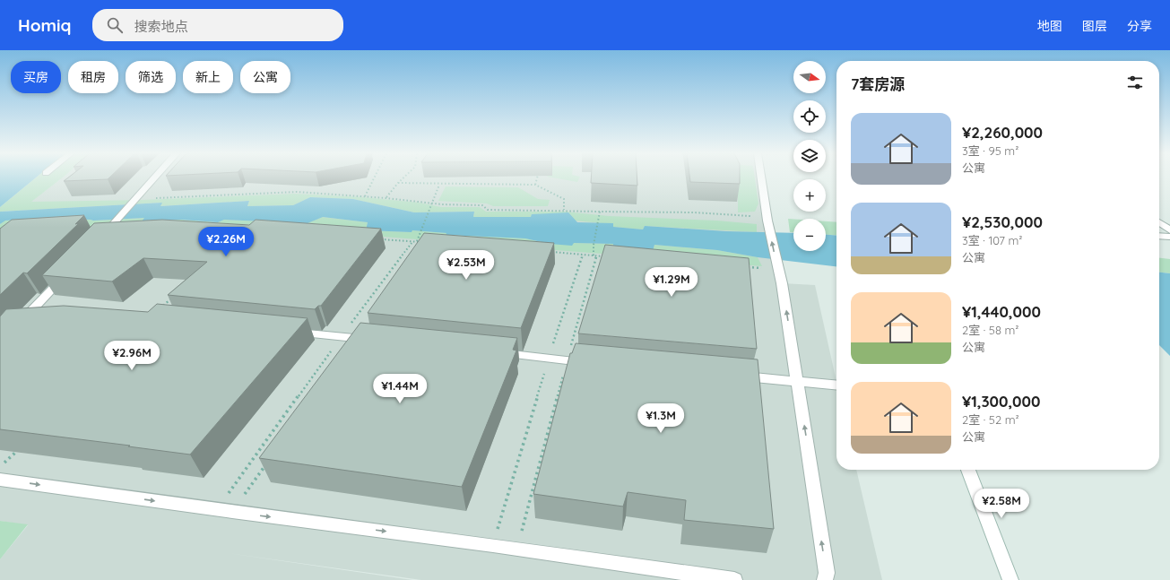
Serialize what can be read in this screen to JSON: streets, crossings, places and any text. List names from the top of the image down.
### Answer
{
  "north": "right",
  "page": {
    "header": "Homiq",
    "search": "搜索地点",
    "nav": ["地图", "图层", "分享"],
    "map_buttons": ["+", "−"],
    "chip": [
      "买房",
      "租房",
      "筛选",
      "新上",
      "公寓"
    ],
    "heading": "7套房源",
    "list": [
      {
        "name": "¥2,260,000",
        "note": "3室 · 95 m² · 公寓"
      },
      {
        "name": "¥2,530,000",
        "note": "3室 · 107 m² · 公寓"
      },
      {
        "name": "¥1,440,000",
        "note": "2室 · 58 m² · 公寓"
      },
      {
        "name": "¥1,300,000",
        "note": "2室 · 52 m² · 公寓"
      }
    ],
    "price": [
      "¥2.26M",
      "¥2.53M",
      "¥1.29M",
      "¥2.96M",
      "¥1.44M",
      "¥1.3M",
      "¥2.58M"
    ]
  }
}
